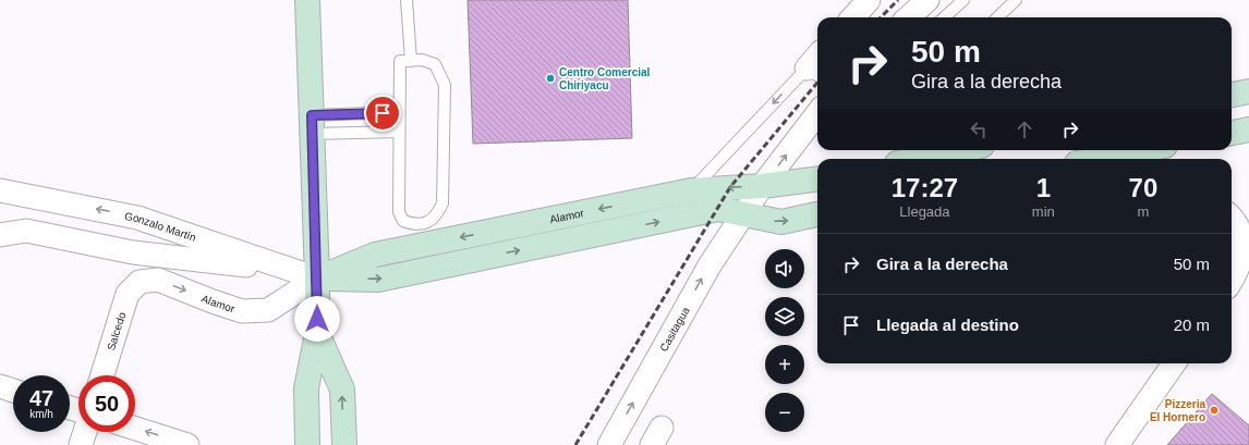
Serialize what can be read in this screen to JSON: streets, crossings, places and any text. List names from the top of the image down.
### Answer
{
  "streets": {
    "street": [
      "Alamor",
      "Gonzalo Martín",
      "Casitagua",
      "Salcedo"
    ]
  },
  "crossings": [
    ["Alamor", "Gonzalo Martín"],
    ["Alamor", "Casitagua"],
    ["Alamor", "Salcedo"]
  ],
  "one_way": ["Casitagua"],
  "places": ["Centro Comercial Chiriyacu", "Pizzeria El Hornero"],
  "page": {
    "turn": ["50 m", "Gira a la derecha"],
    "eta": [
      "17:27",
      "Llegada",
      "1",
      "min",
      "70",
      "m"
    ],
    "list": [
      {
        "name": "Gira a la derecha",
        "value": "50 m"
      },
      {
        "name": "Llegada al destino",
        "value": "20 m"
      }
    ],
    "map_buttons": ["+", "−"],
    "speed": "47 km/h",
    "limit": "50"
  }
}
